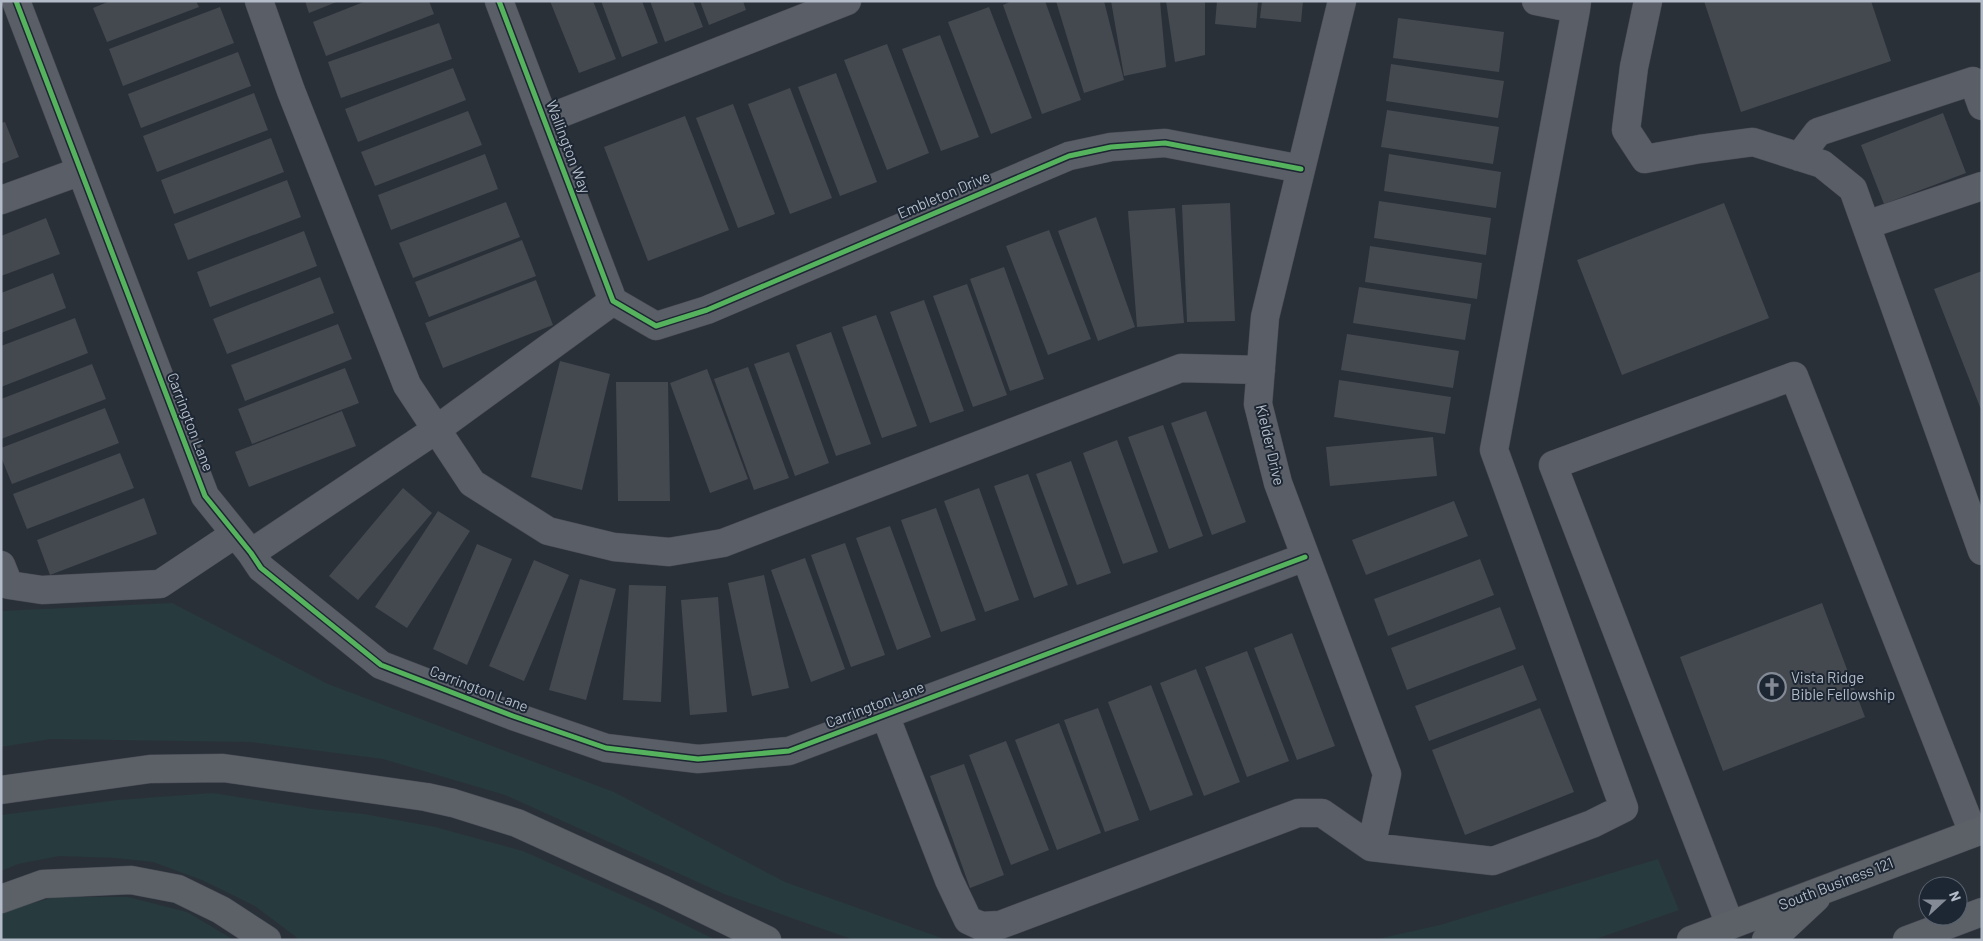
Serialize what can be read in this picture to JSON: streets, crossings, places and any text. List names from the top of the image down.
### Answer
{
  "streets": {
    "main road": ["South Business 121"],
    "street": [
      "Wallington Way",
      "Embleton Drive",
      "Carrington Lane",
      "Kielder Drive"
    ]
  },
  "crossings": [
    ["Wallington Way", "Embleton Drive"],
    ["Embleton Drive", "Kielder Drive"],
    ["Carrington Lane", "Kielder Drive"]
  ],
  "places": {
    "church": ["Vista Ridge Bible Fellowship"]
  },
  "north": "right"
}
